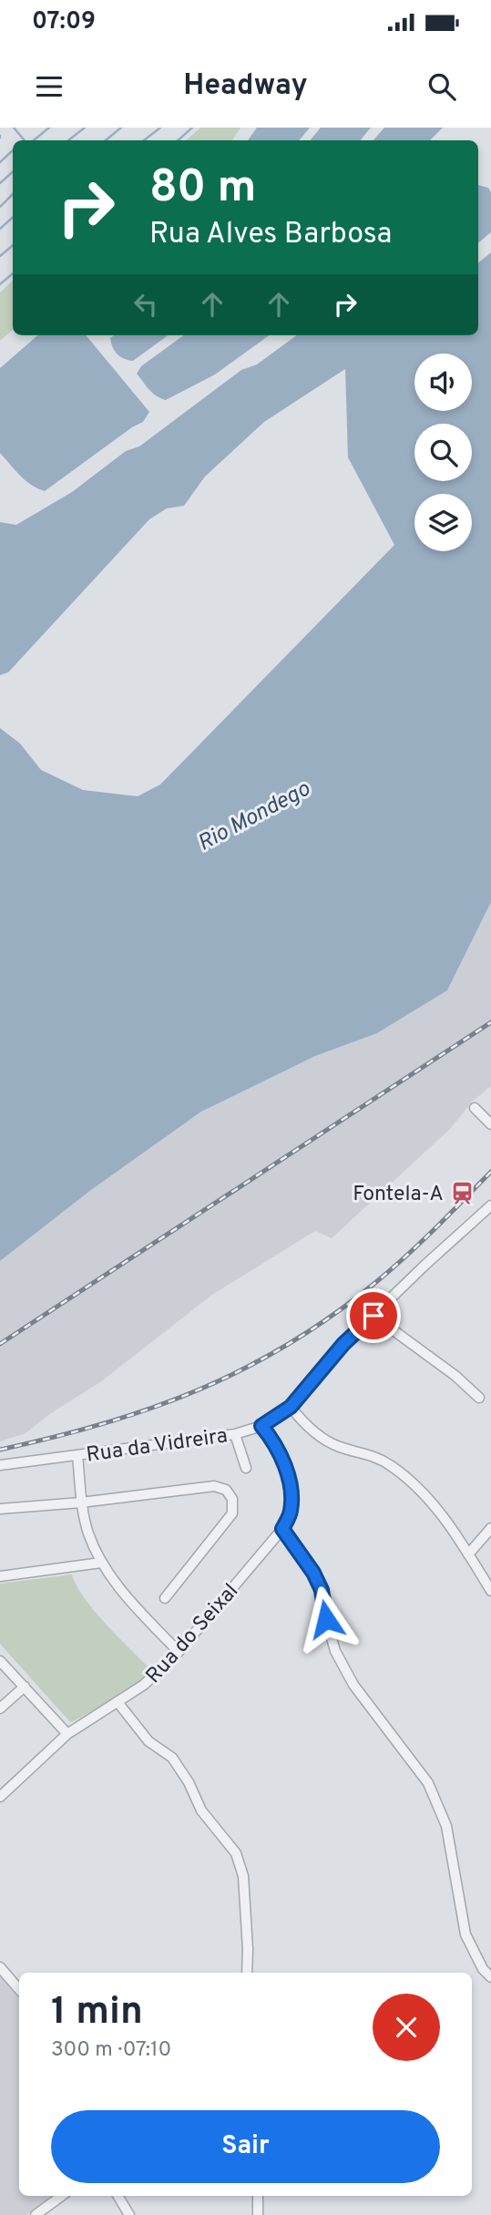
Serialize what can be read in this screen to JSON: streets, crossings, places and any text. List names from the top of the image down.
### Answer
{
  "streets": {
    "street": ["Rua da Vidreira", "Rua do Seixal"]
  },
  "water": ["Rio Mondego"],
  "places": {
    "station": ["Fontela-A"]
  },
  "page": {
    "status": "07:09",
    "header": "Headway",
    "turn": ["80 m", "Rua Alves Barbosa"],
    "heading": ["1 min", "300 m · 07:10"],
    "buttons": "Sair"
  }
}
